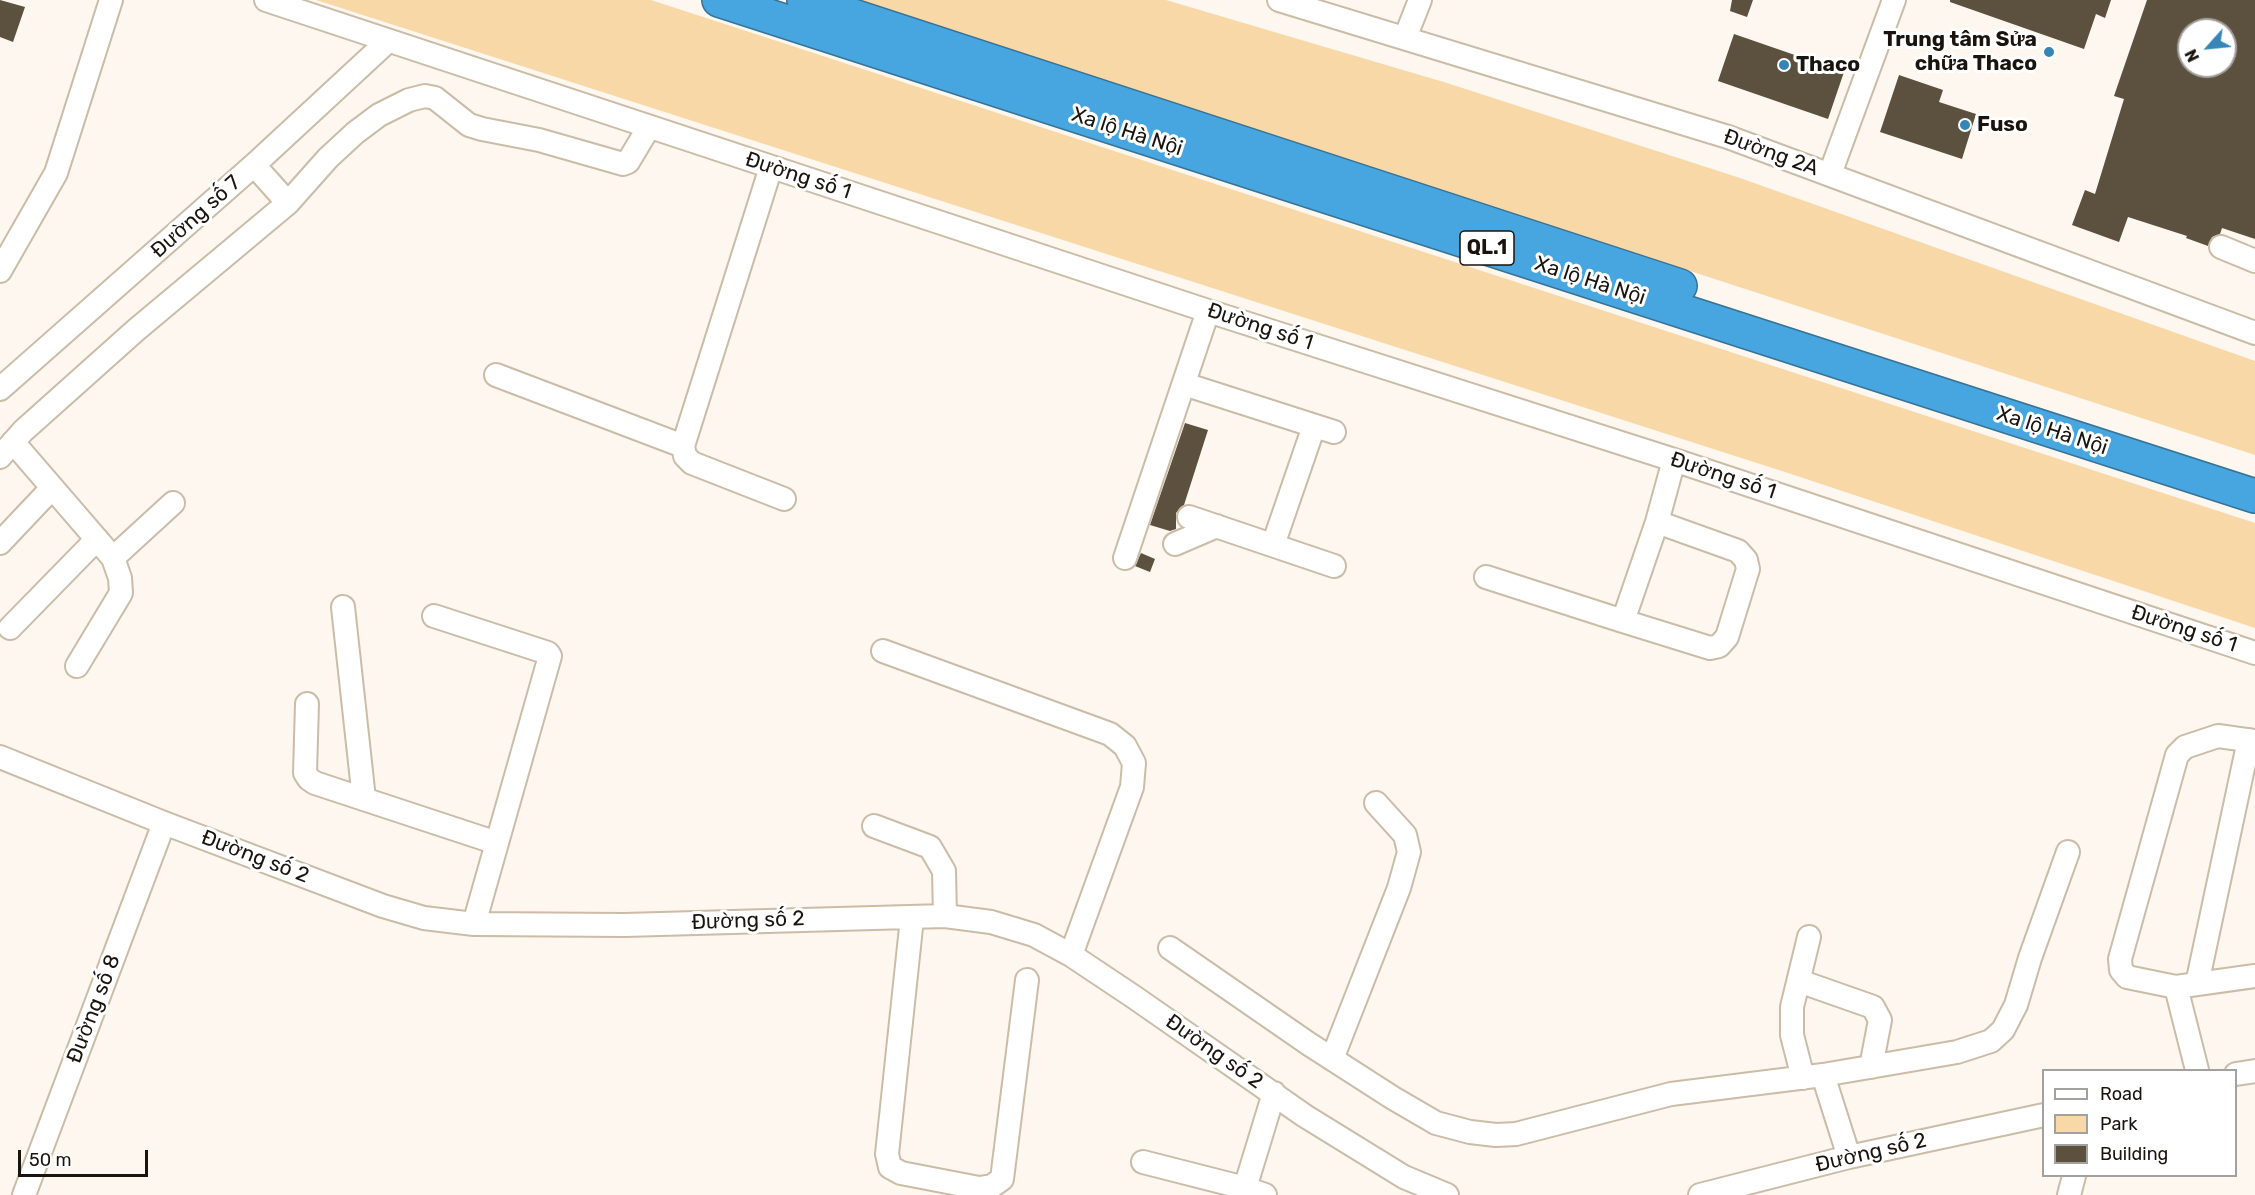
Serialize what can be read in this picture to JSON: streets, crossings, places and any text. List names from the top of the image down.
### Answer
{
  "streets": {
    "highway": ["Xa lộ Hà Nội", "QL.1"],
    "street": [
      "Đường 2A",
      "Đường số 1",
      "Đường số 7",
      "Đường số 2",
      "Đường số 8"
    ]
  },
  "crossings": [
    ["Đường số 1", "Đường số 7"],
    ["Đường số 2", "Đường số 8"]
  ],
  "places": ["Trung tâm Sửa chữa Thaco", "Thaco", "Fuso"],
  "legend": ["Road", "Park", "Building"],
  "scale_bar": "50 m",
  "north": "bottom left"
}
